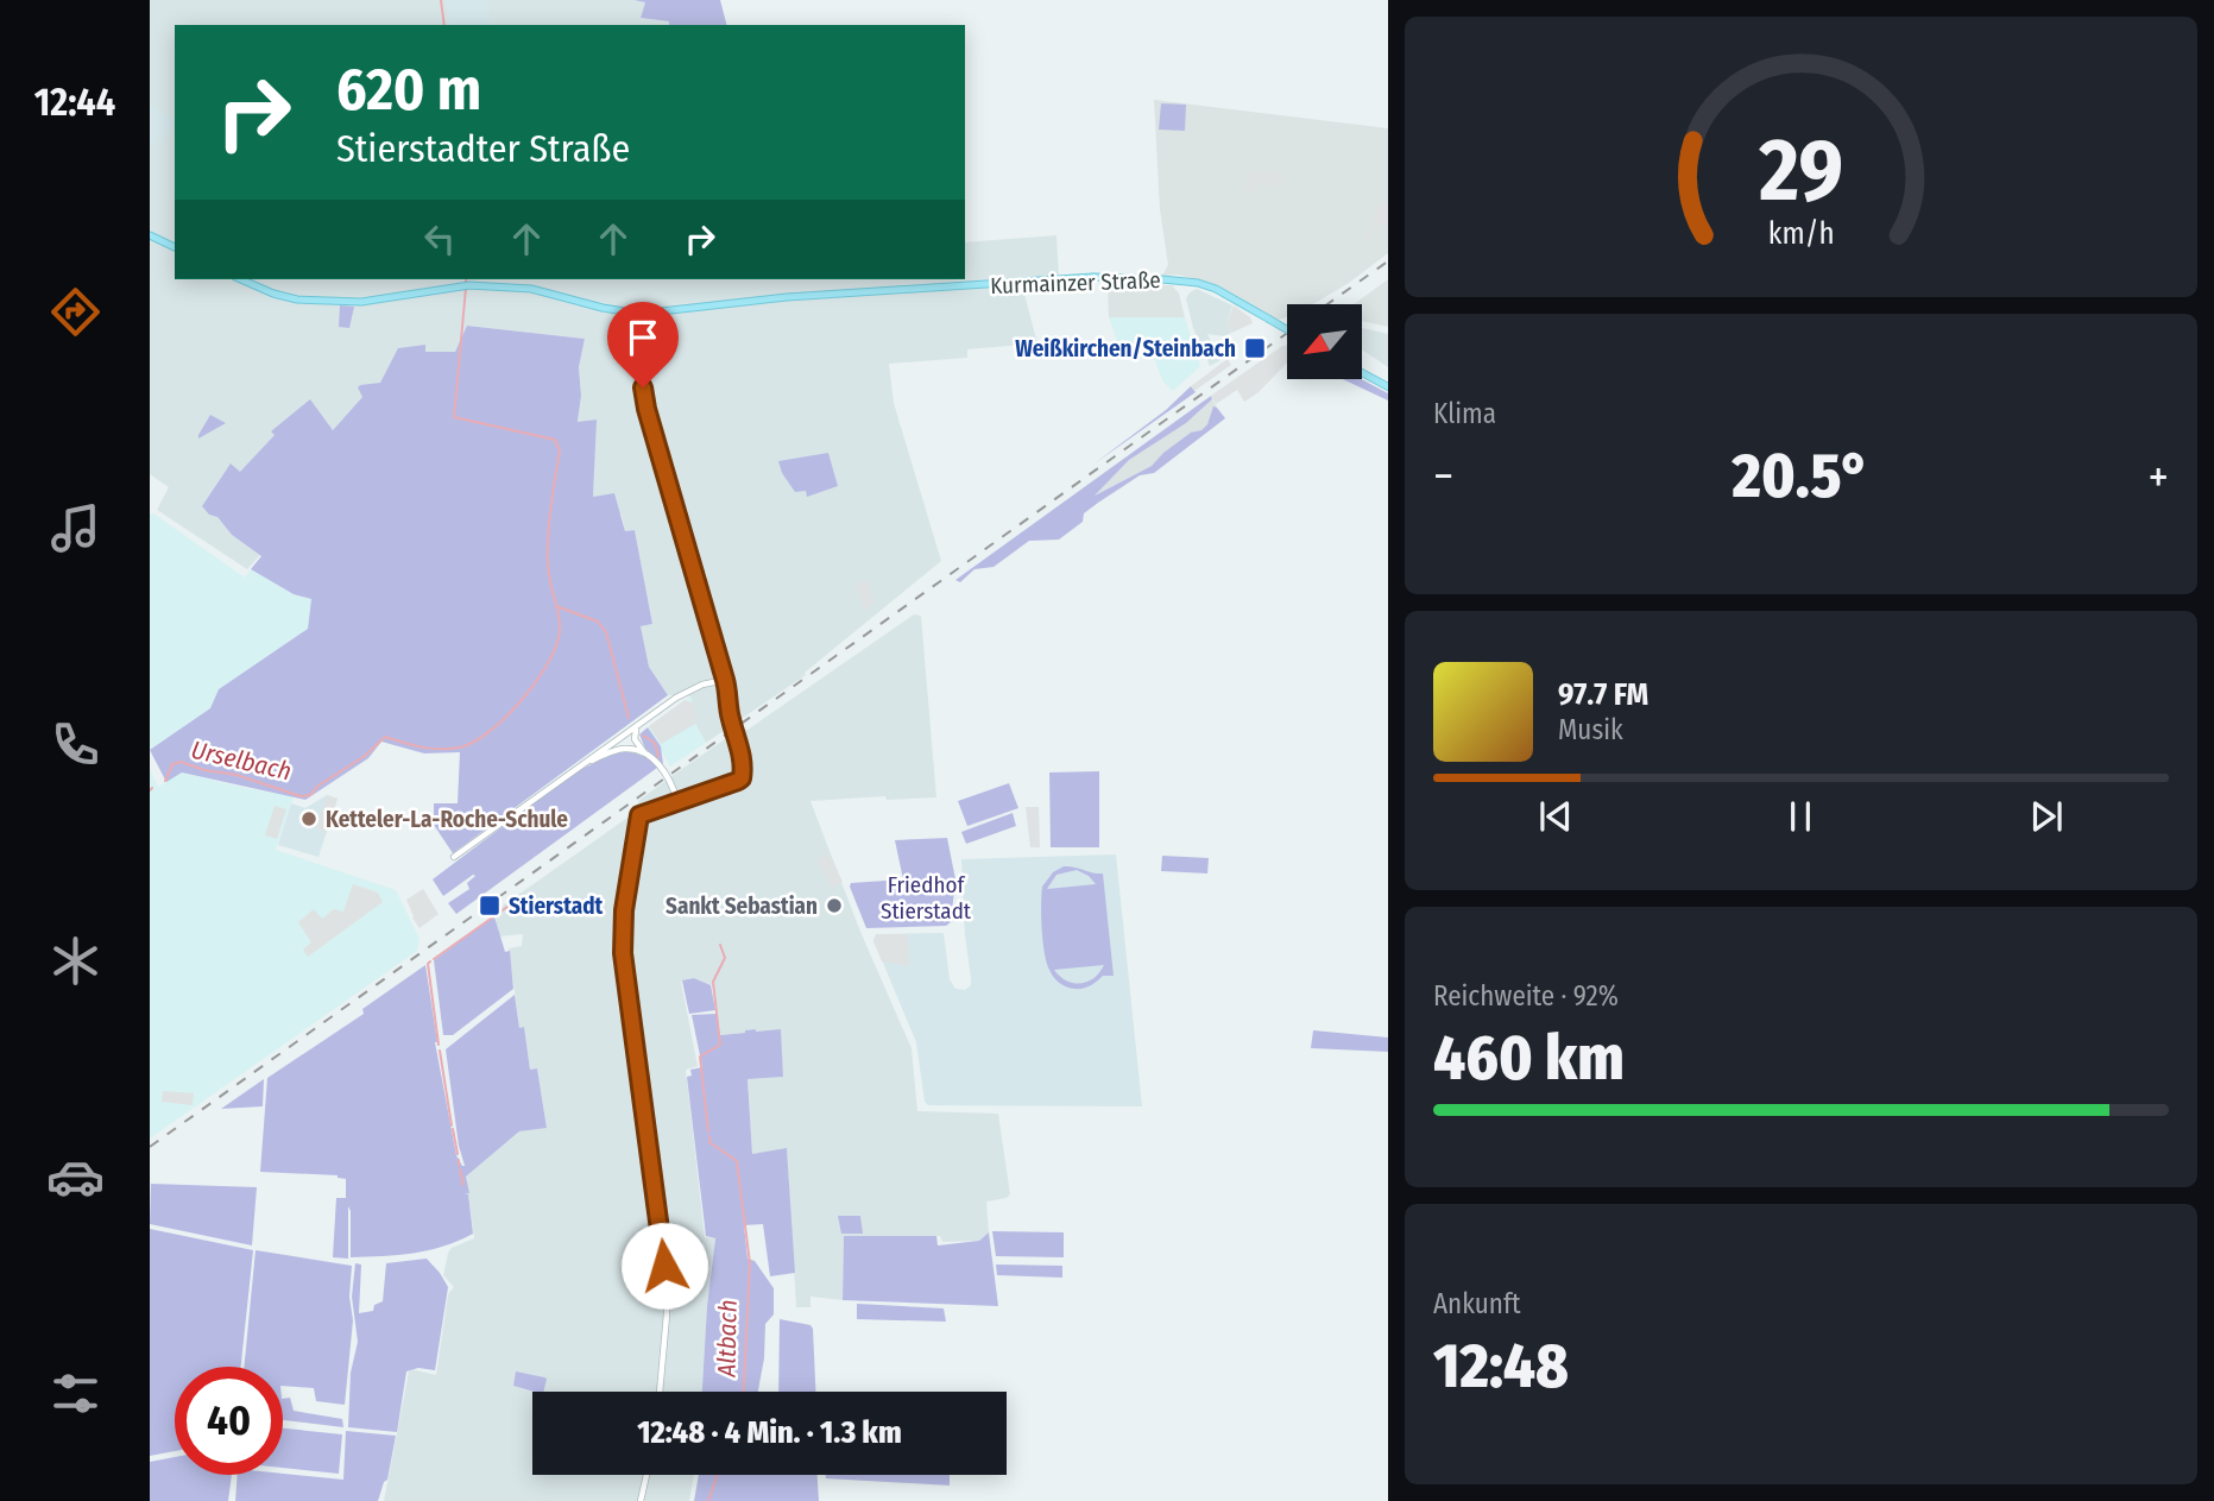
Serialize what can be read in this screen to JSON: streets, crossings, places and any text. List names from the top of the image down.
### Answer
{
  "streets": {
    "main road": ["Kurmainzer Straße"]
  },
  "water": ["Urselbach", "Altbach"],
  "parks": ["Friedhof Stierstadt"],
  "places": {
    "transit": ["Weißkirchen/Steinbach", "Stierstadt"],
    "other": ["Ketteler-La-Roche-Schule", "Sankt Sebastian"]
  },
  "north": "bottom left",
  "page": {
    "tabs": "12:44",
    "turn": ["620 m", "Stierstadter Straße"],
    "tile": [
      "Klima",
      ["Reichweite · 92%", "460 km"],
      ["Ankunft", "12:48"]
    ],
    "heat": ["−", "20.5°", "+"],
    "song": ["97.7 FM", "Musik"],
    "limit": "40",
    "trip": "12:48 · 4 Min. · 1.3 km",
    "gauge": ["29", "km/h"]
  }
}
